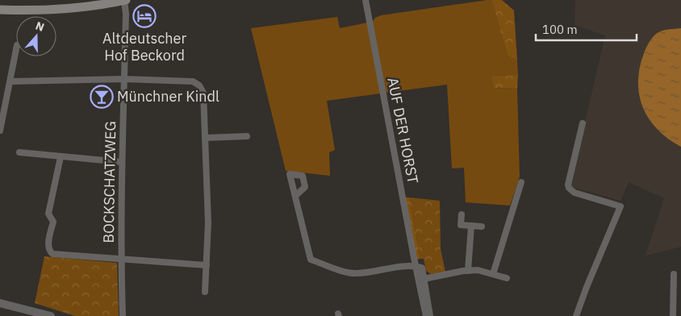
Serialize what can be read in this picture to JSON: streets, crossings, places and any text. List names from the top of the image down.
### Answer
{
  "streets": {
    "street": ["AUF DER HORST", "BOCKSCHATZWEG"]
  },
  "places": {
    "hotel": ["Altdeutscher Hof Beckord"],
    "bar": ["Münchner Kindl"]
  },
  "scale_bar": "100 m",
  "north": "top"
}
